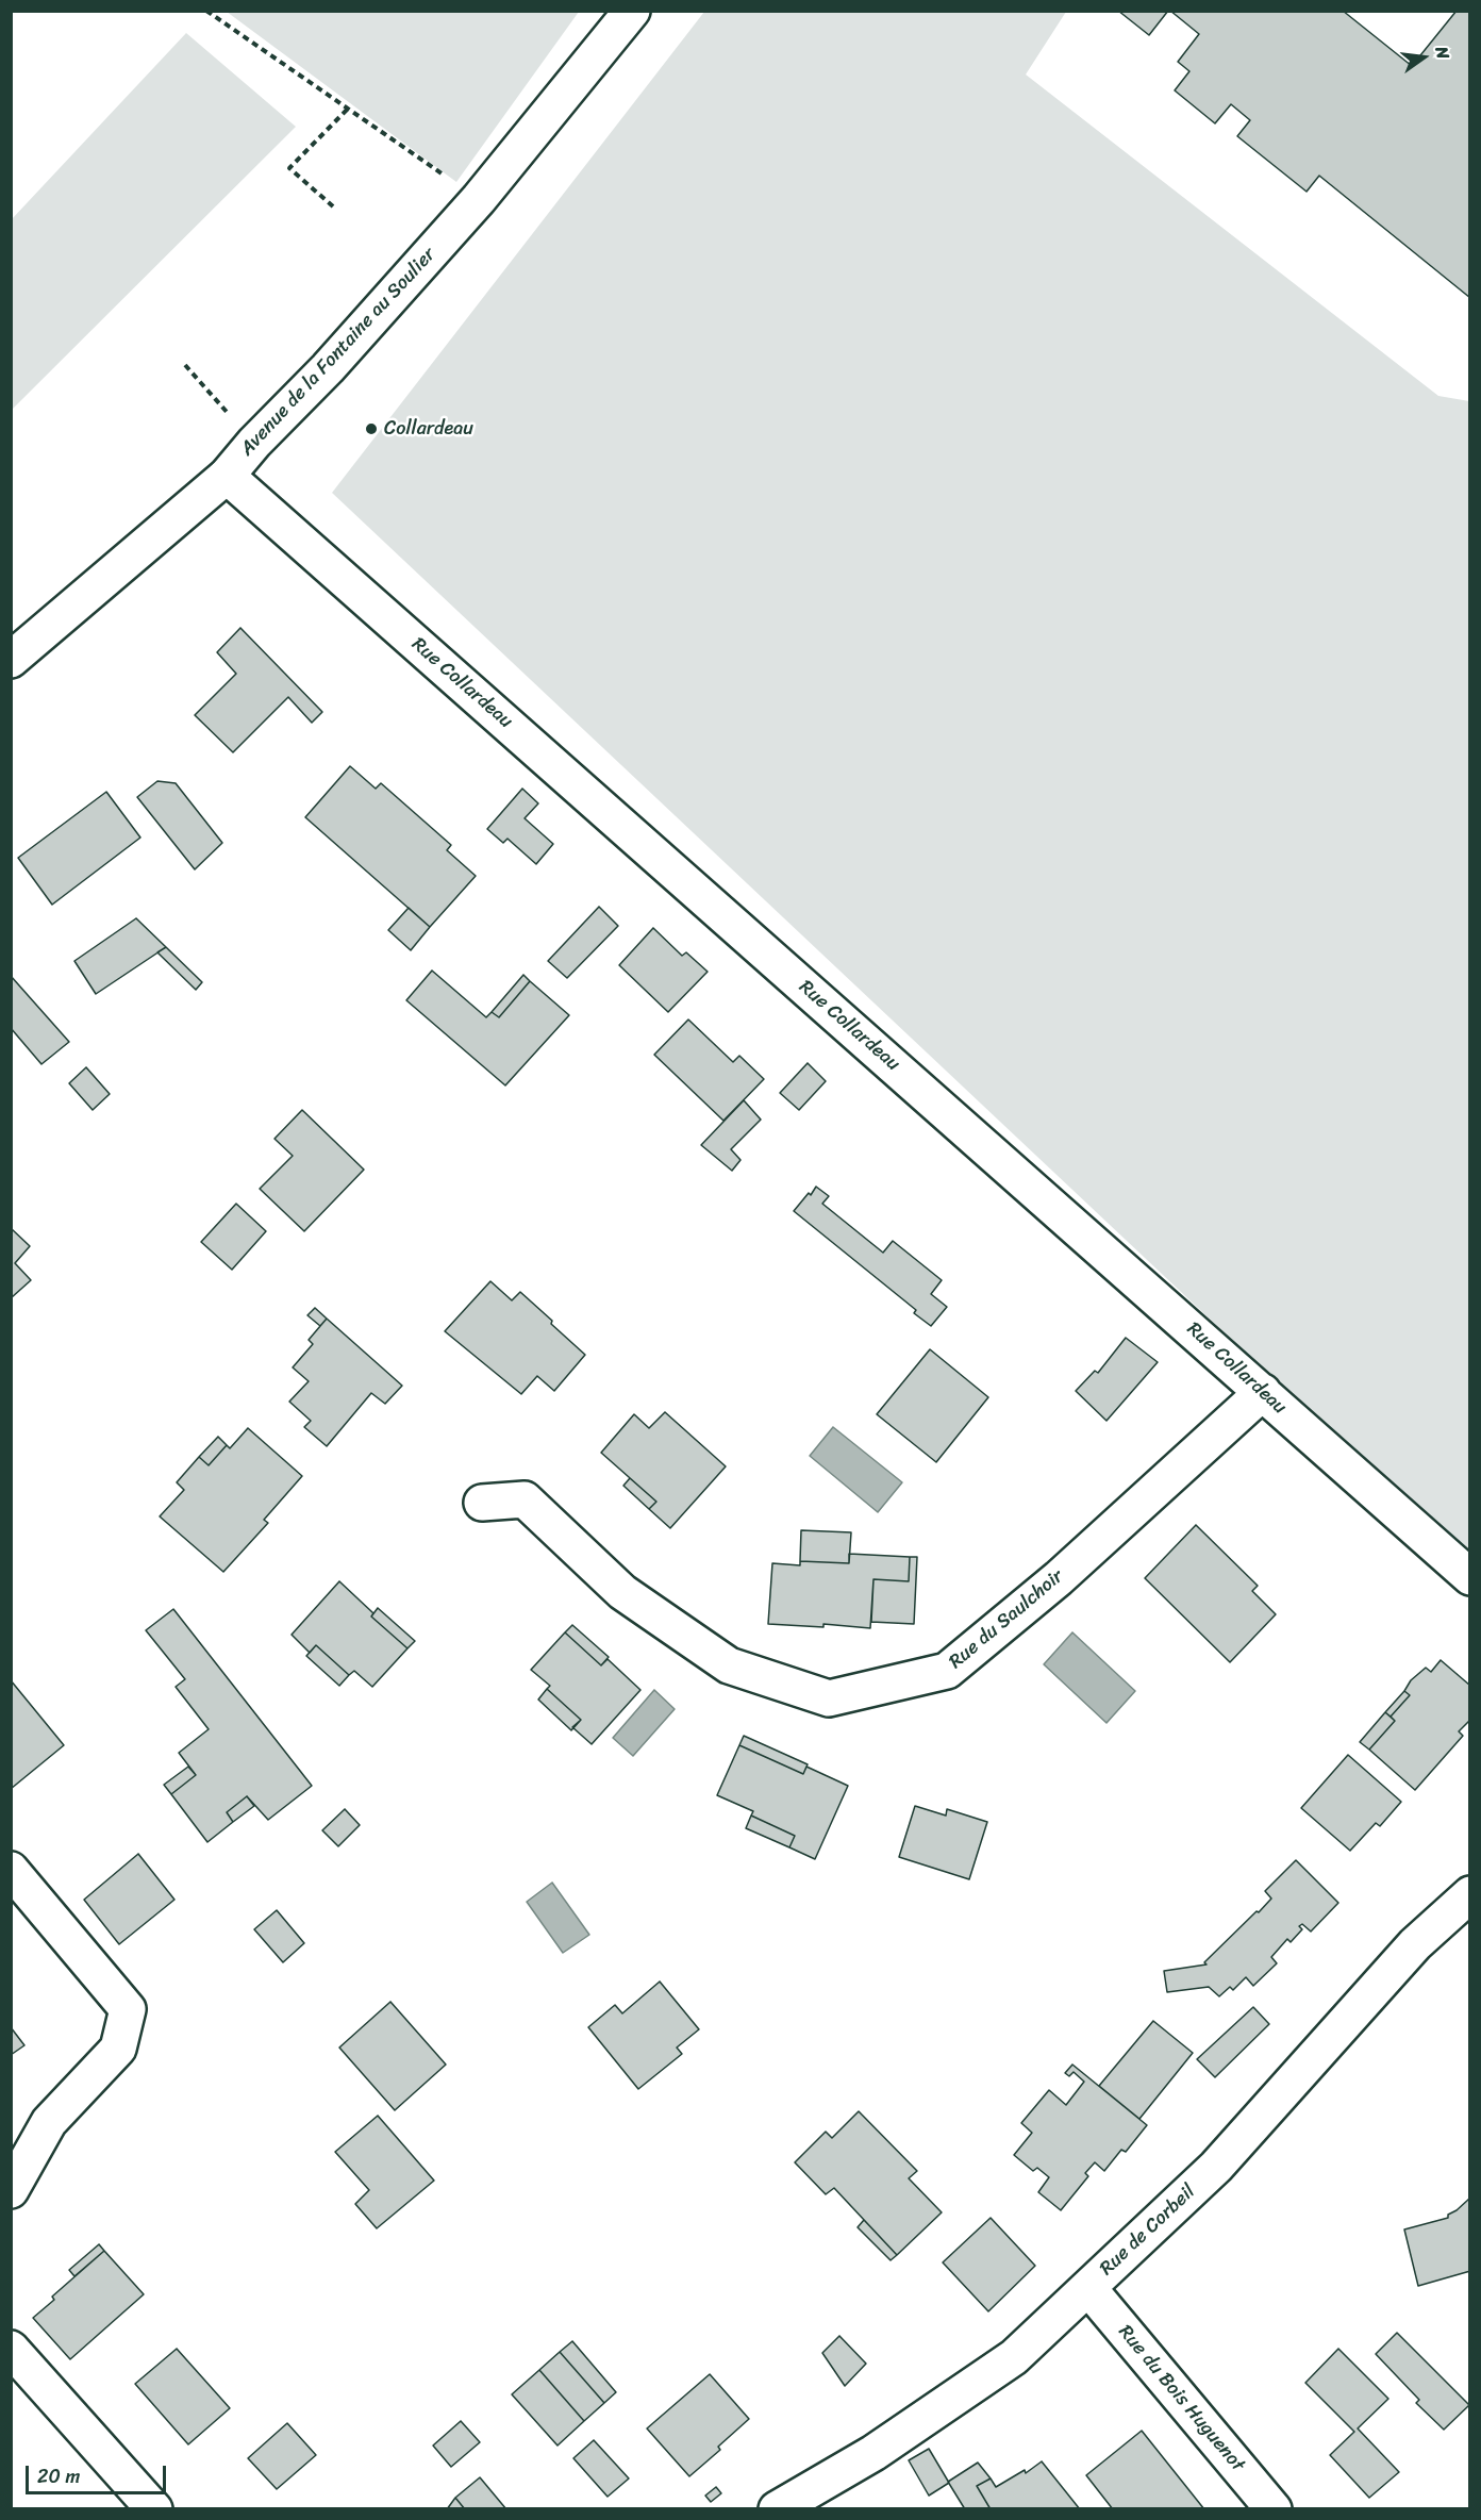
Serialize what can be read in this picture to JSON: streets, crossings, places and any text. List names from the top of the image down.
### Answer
{
  "streets": {
    "street": [
      "Avenue de la Fontaine au Soulier",
      "Rue Collardeau",
      "Rue du Saulchoir",
      "Rue de Corbeil",
      "Rue du Bois Huguenot"
    ]
  },
  "crossings": [
    ["Avenue de la Fontaine au Soulier", "Rue Collardeau"],
    ["Rue Collardeau", "Rue du Saulchoir"],
    ["Rue de Corbeil", "Rue du Bois Huguenot"]
  ],
  "places": ["Collardeau"],
  "scale_bar": "20 m",
  "north": "right"
}
